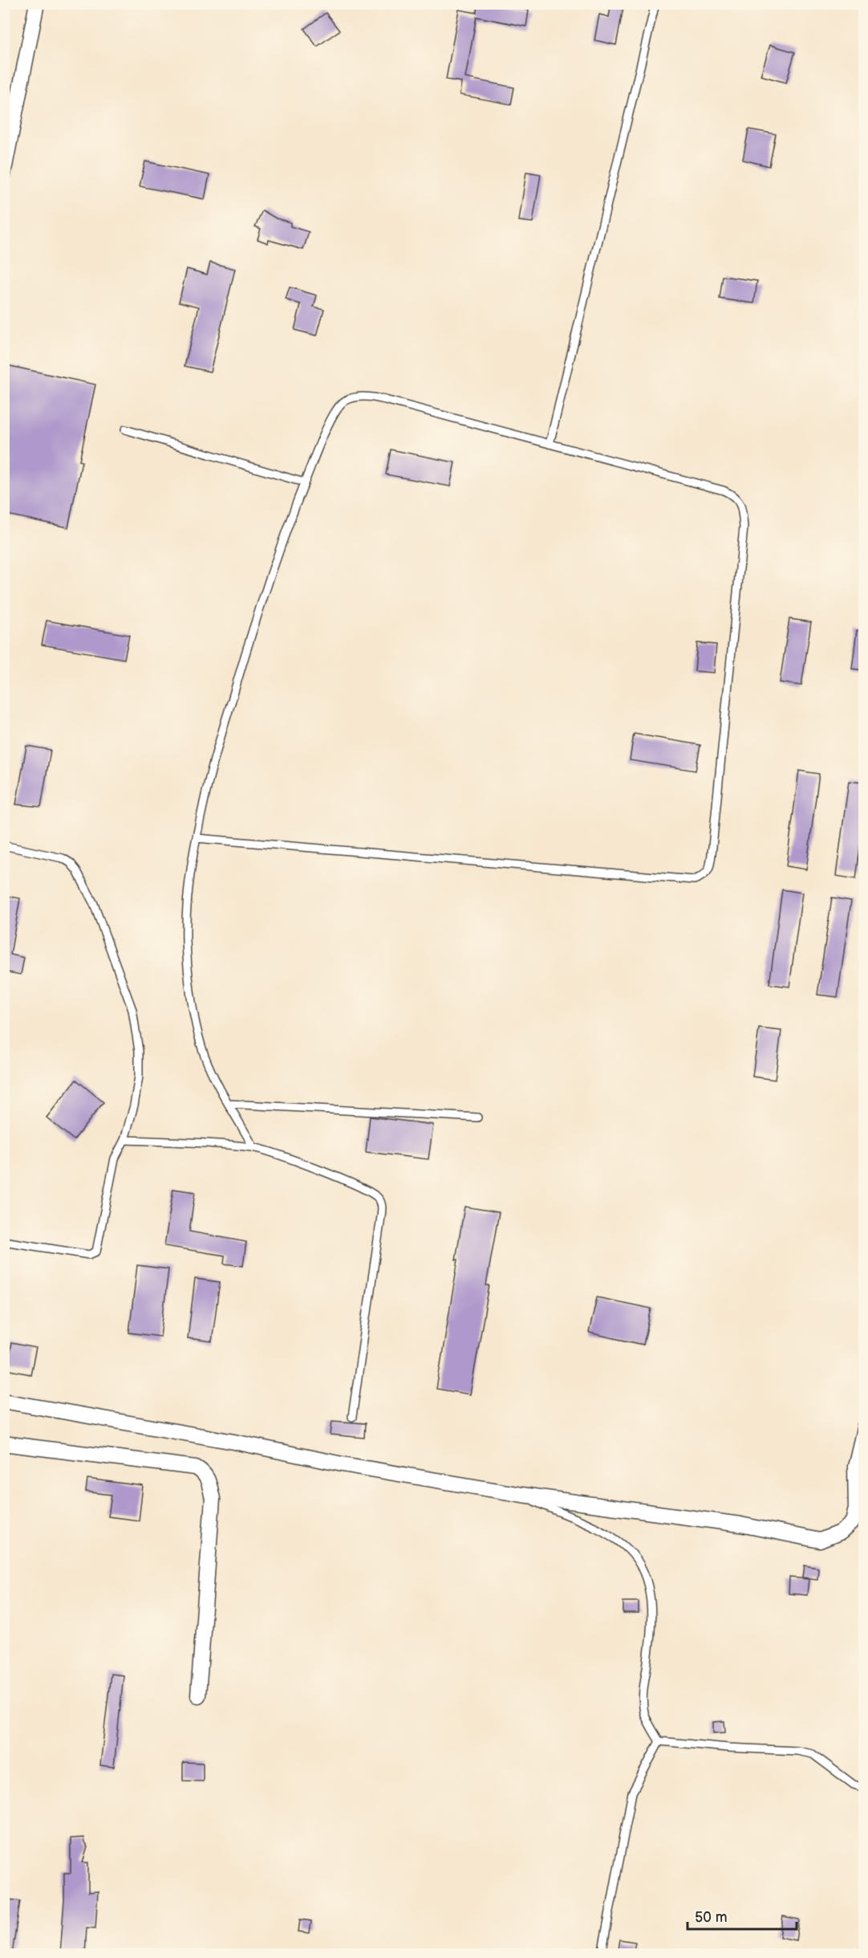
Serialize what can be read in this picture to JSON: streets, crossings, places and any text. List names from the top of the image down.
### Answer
{
  "scale_bar": "50 m"
}
